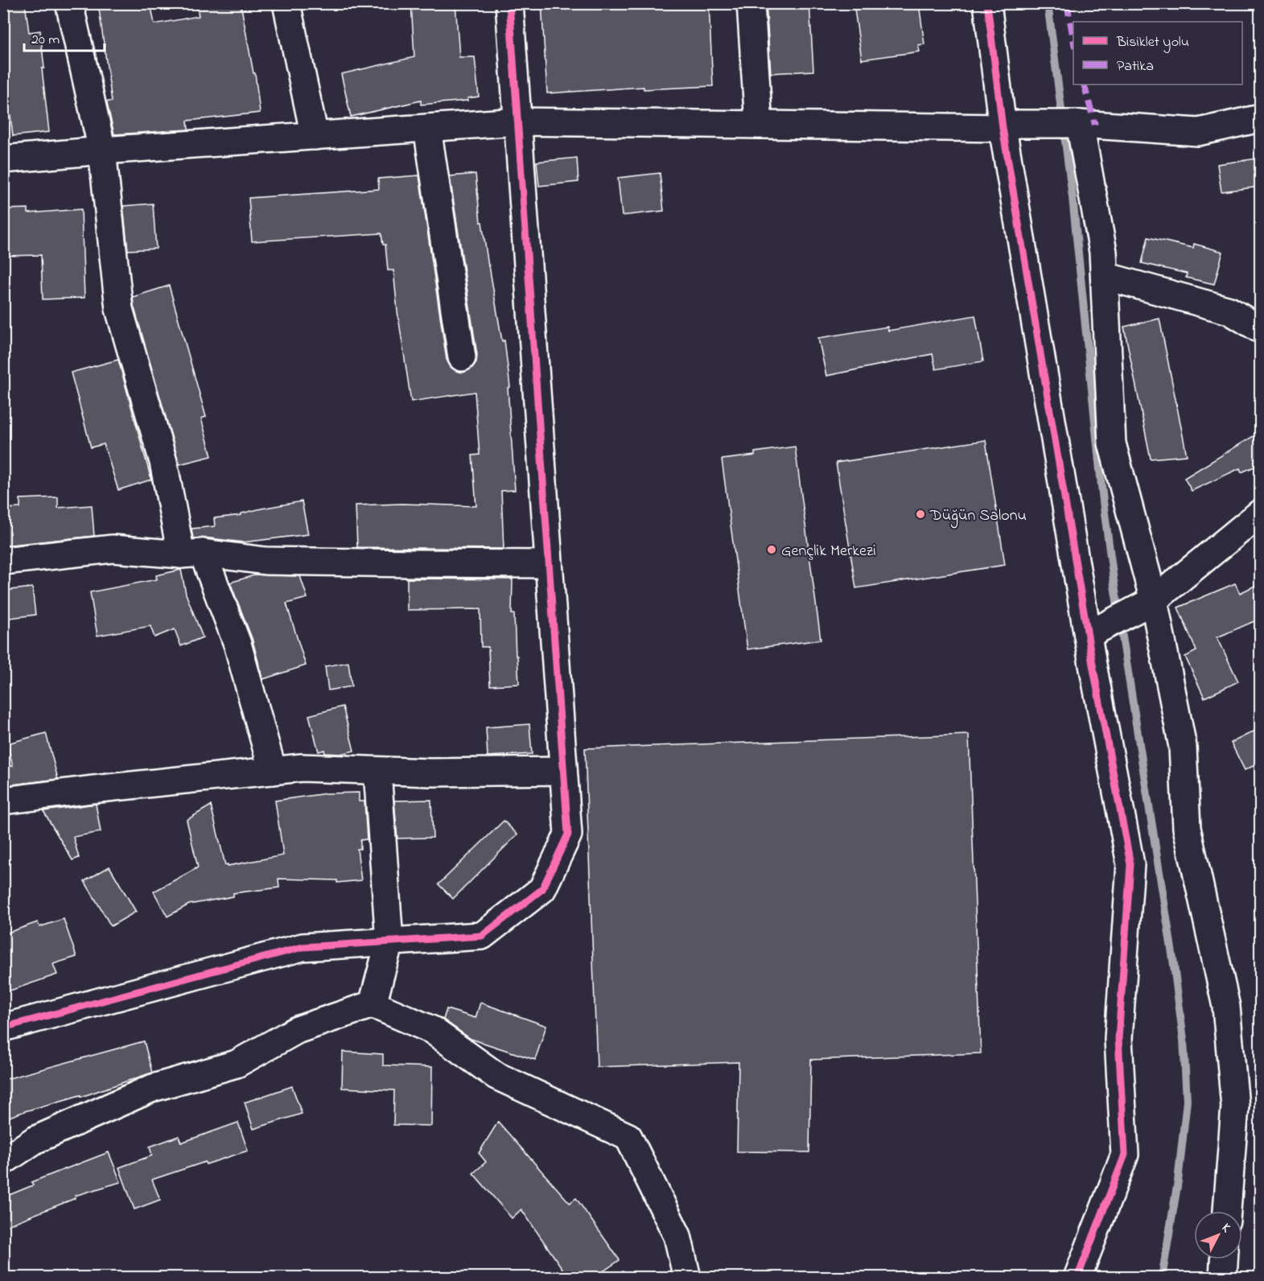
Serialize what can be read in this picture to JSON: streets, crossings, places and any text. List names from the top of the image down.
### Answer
{
  "places": ["Düğün Salonu", "Gençlik Merkezi"],
  "legend": ["Bisiklet yolu", "Patika"],
  "scale_bar": "20 m",
  "north": "top right"
}
